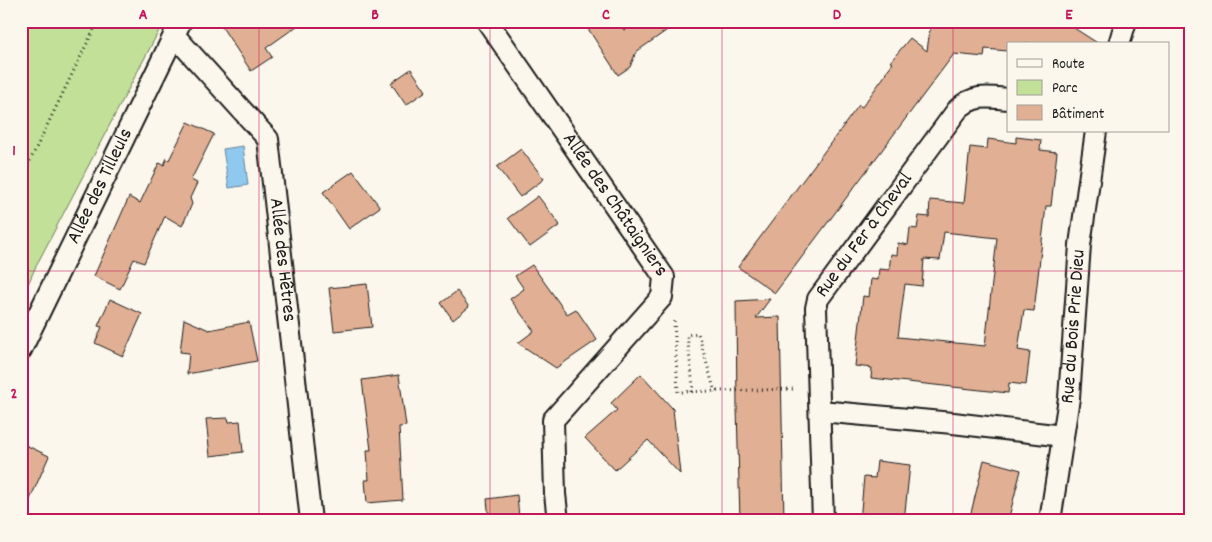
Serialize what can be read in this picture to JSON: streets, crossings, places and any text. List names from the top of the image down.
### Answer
{
  "streets": {
    "street": [
      "Allée des Tilleuls",
      "Allée des Châtaigniers",
      "Rue du Fer à Cheval",
      "Allée des Hêtres",
      "Rue du Bois Prie Dieu"
    ]
  },
  "crossings": [
    ["Allée des Tilleuls", "Allée des Hêtres"]
  ],
  "legend": ["Route", "Parc", "Bâtiment"],
  "grid": {
    "columns": [
      "A",
      "B",
      "C",
      "D",
      "E"
    ],
    "rows": ["1", "2"]
  }
}
